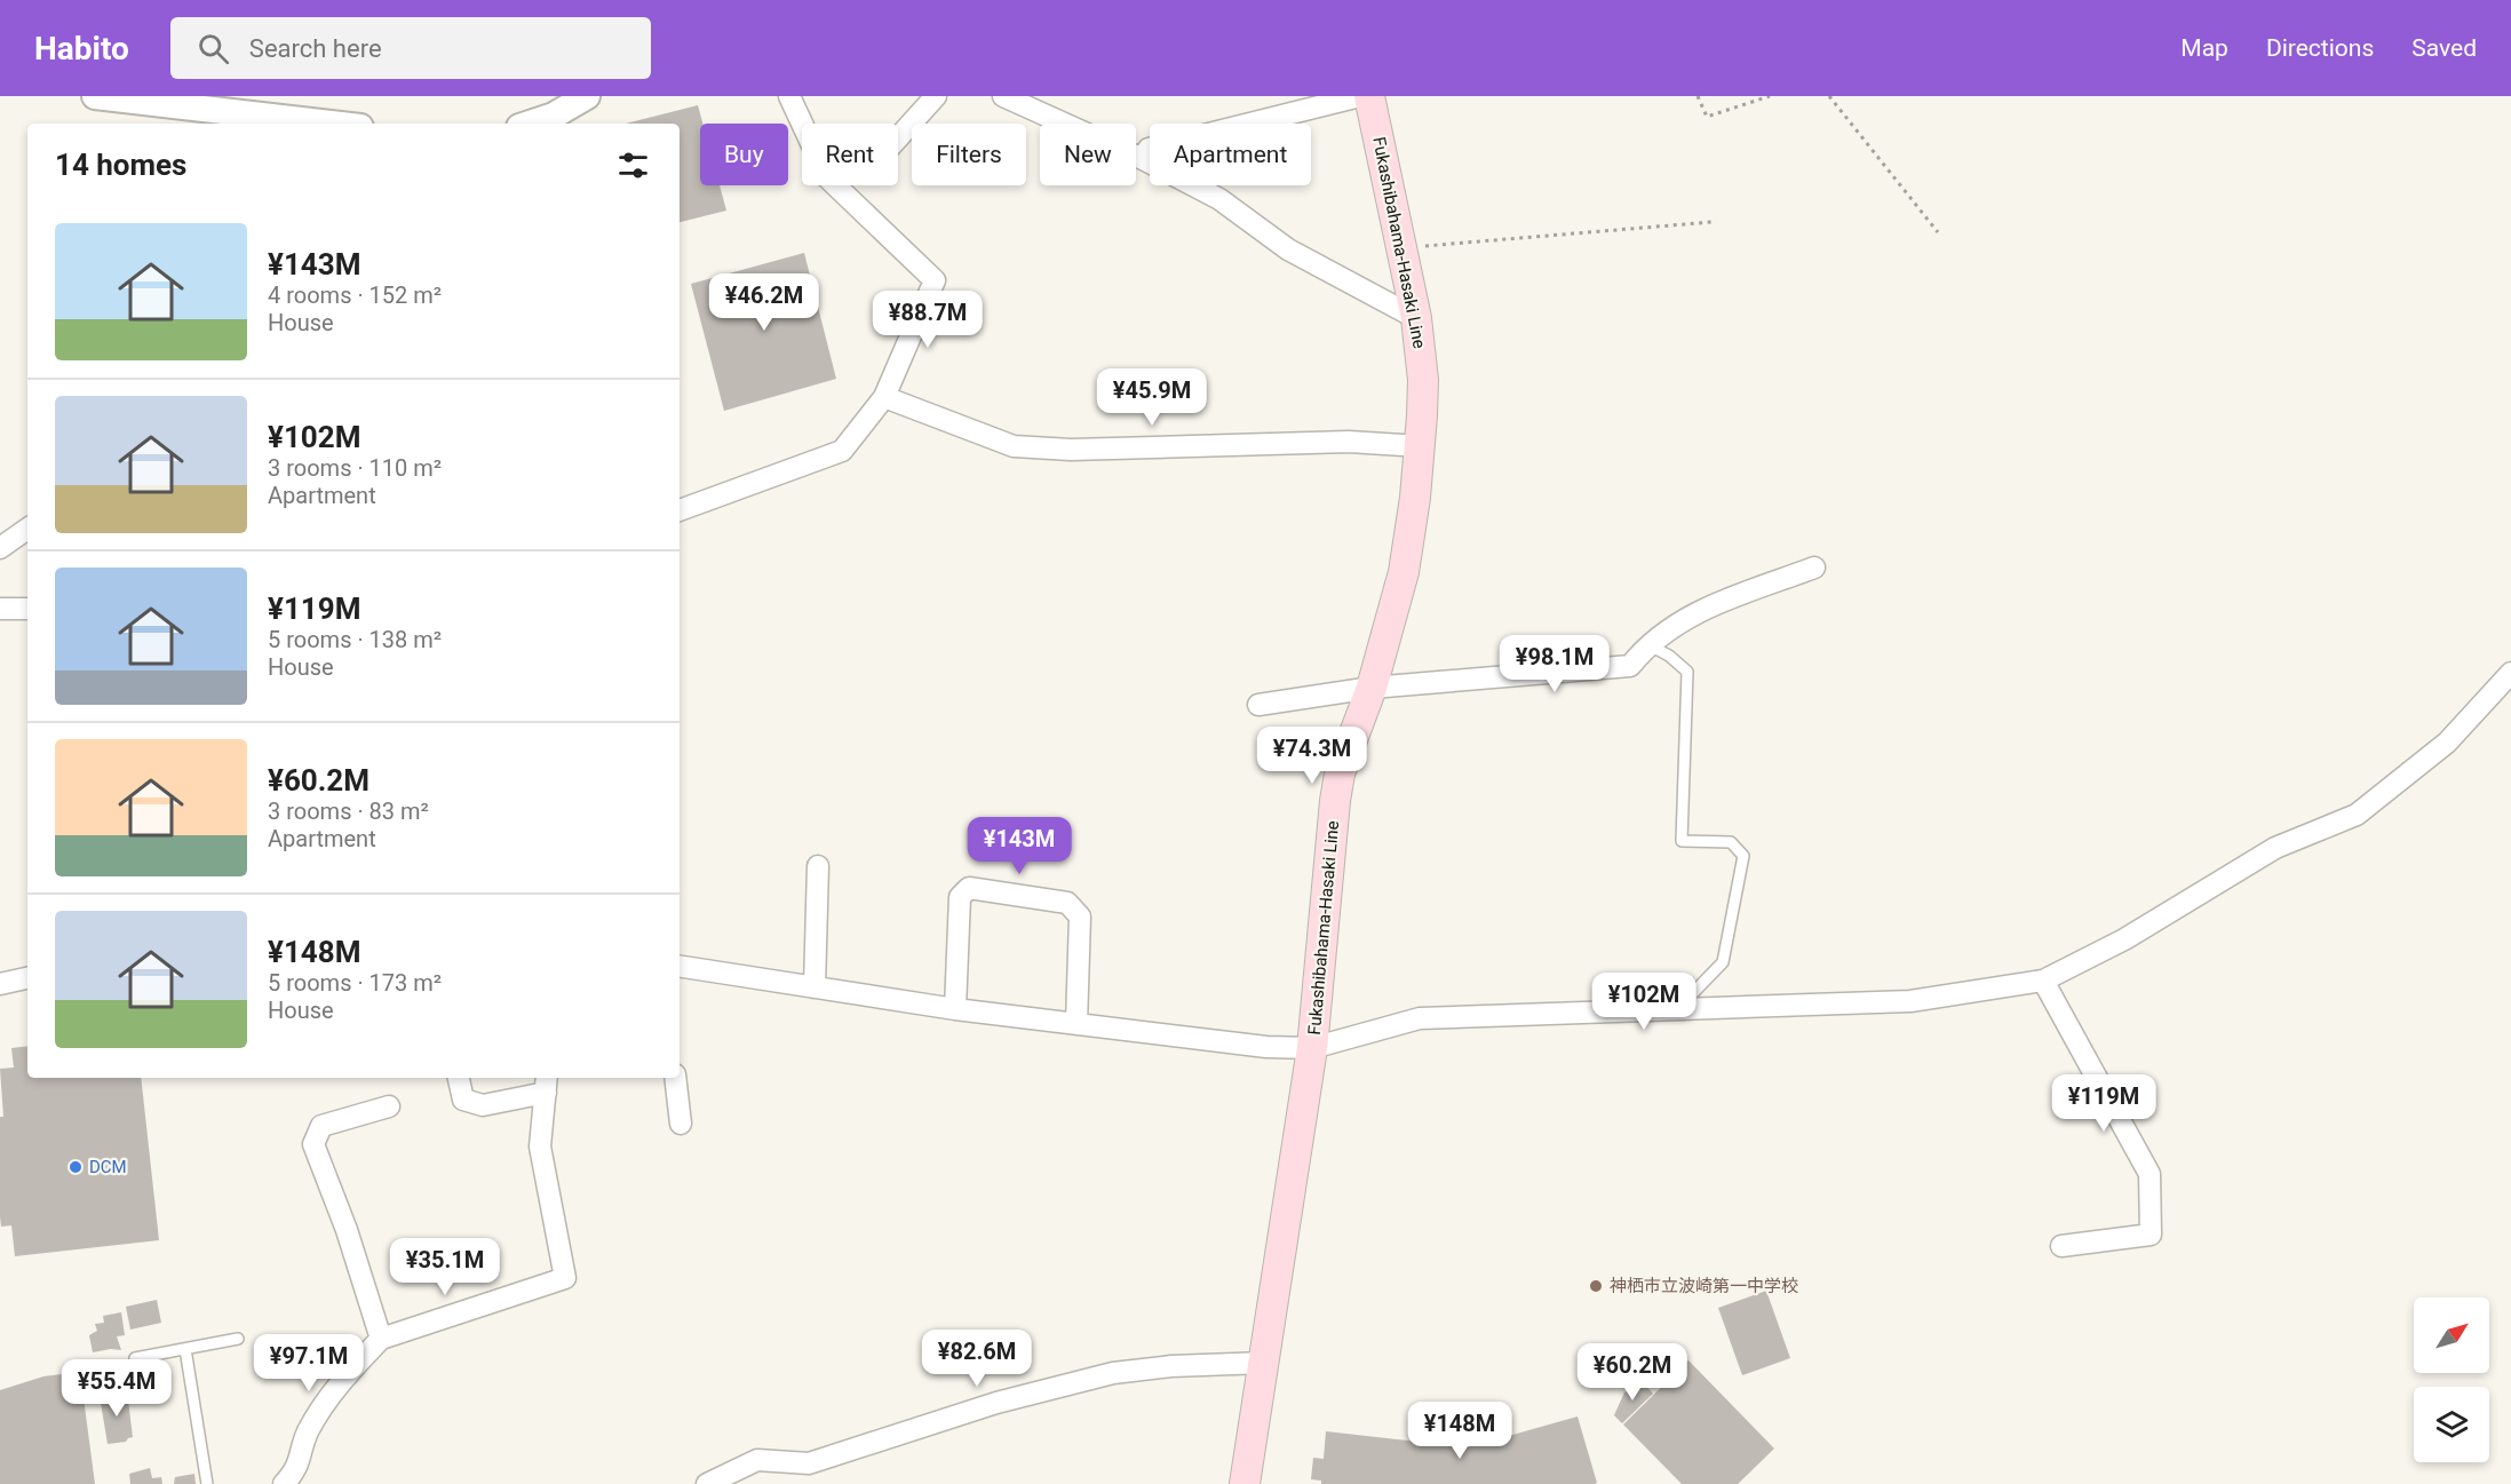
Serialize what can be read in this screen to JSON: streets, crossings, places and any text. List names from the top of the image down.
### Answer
{
  "streets": {
    "main road": ["Fukashibahama-Hasaki Line"]
  },
  "places": ["DCM", "神栖市立波崎第一中学校"],
  "north": "top right",
  "page": {
    "header": "Habito",
    "search": "Search here",
    "nav": ["Map", "Directions", "Saved"],
    "chip": [
      "Buy",
      "Rent",
      "Filters",
      "New",
      "Apartment"
    ],
    "heading": "14 homes",
    "list": [
      {
        "name": "¥143M",
        "note": "4 rooms · 152 m² · House"
      },
      {
        "name": "¥102M",
        "note": "3 rooms · 110 m² · Apartment"
      },
      {
        "name": "¥119M",
        "note": "5 rooms · 138 m² · House"
      },
      {
        "name": "¥60.2M",
        "note": "3 rooms · 83 m² · Apartment"
      },
      {
        "name": "¥148M",
        "note": "5 rooms · 173 m² · House"
      }
    ],
    "price": [
      "¥46.2M",
      "¥88.7M",
      "¥45.9M",
      "¥98.1M",
      "¥74.3M",
      "¥143M",
      "¥102M",
      "¥119M",
      "¥35.1M",
      "¥82.6M",
      "¥97.1M",
      "¥60.2M",
      "¥55.4M",
      "¥148M"
    ]
  }
}
